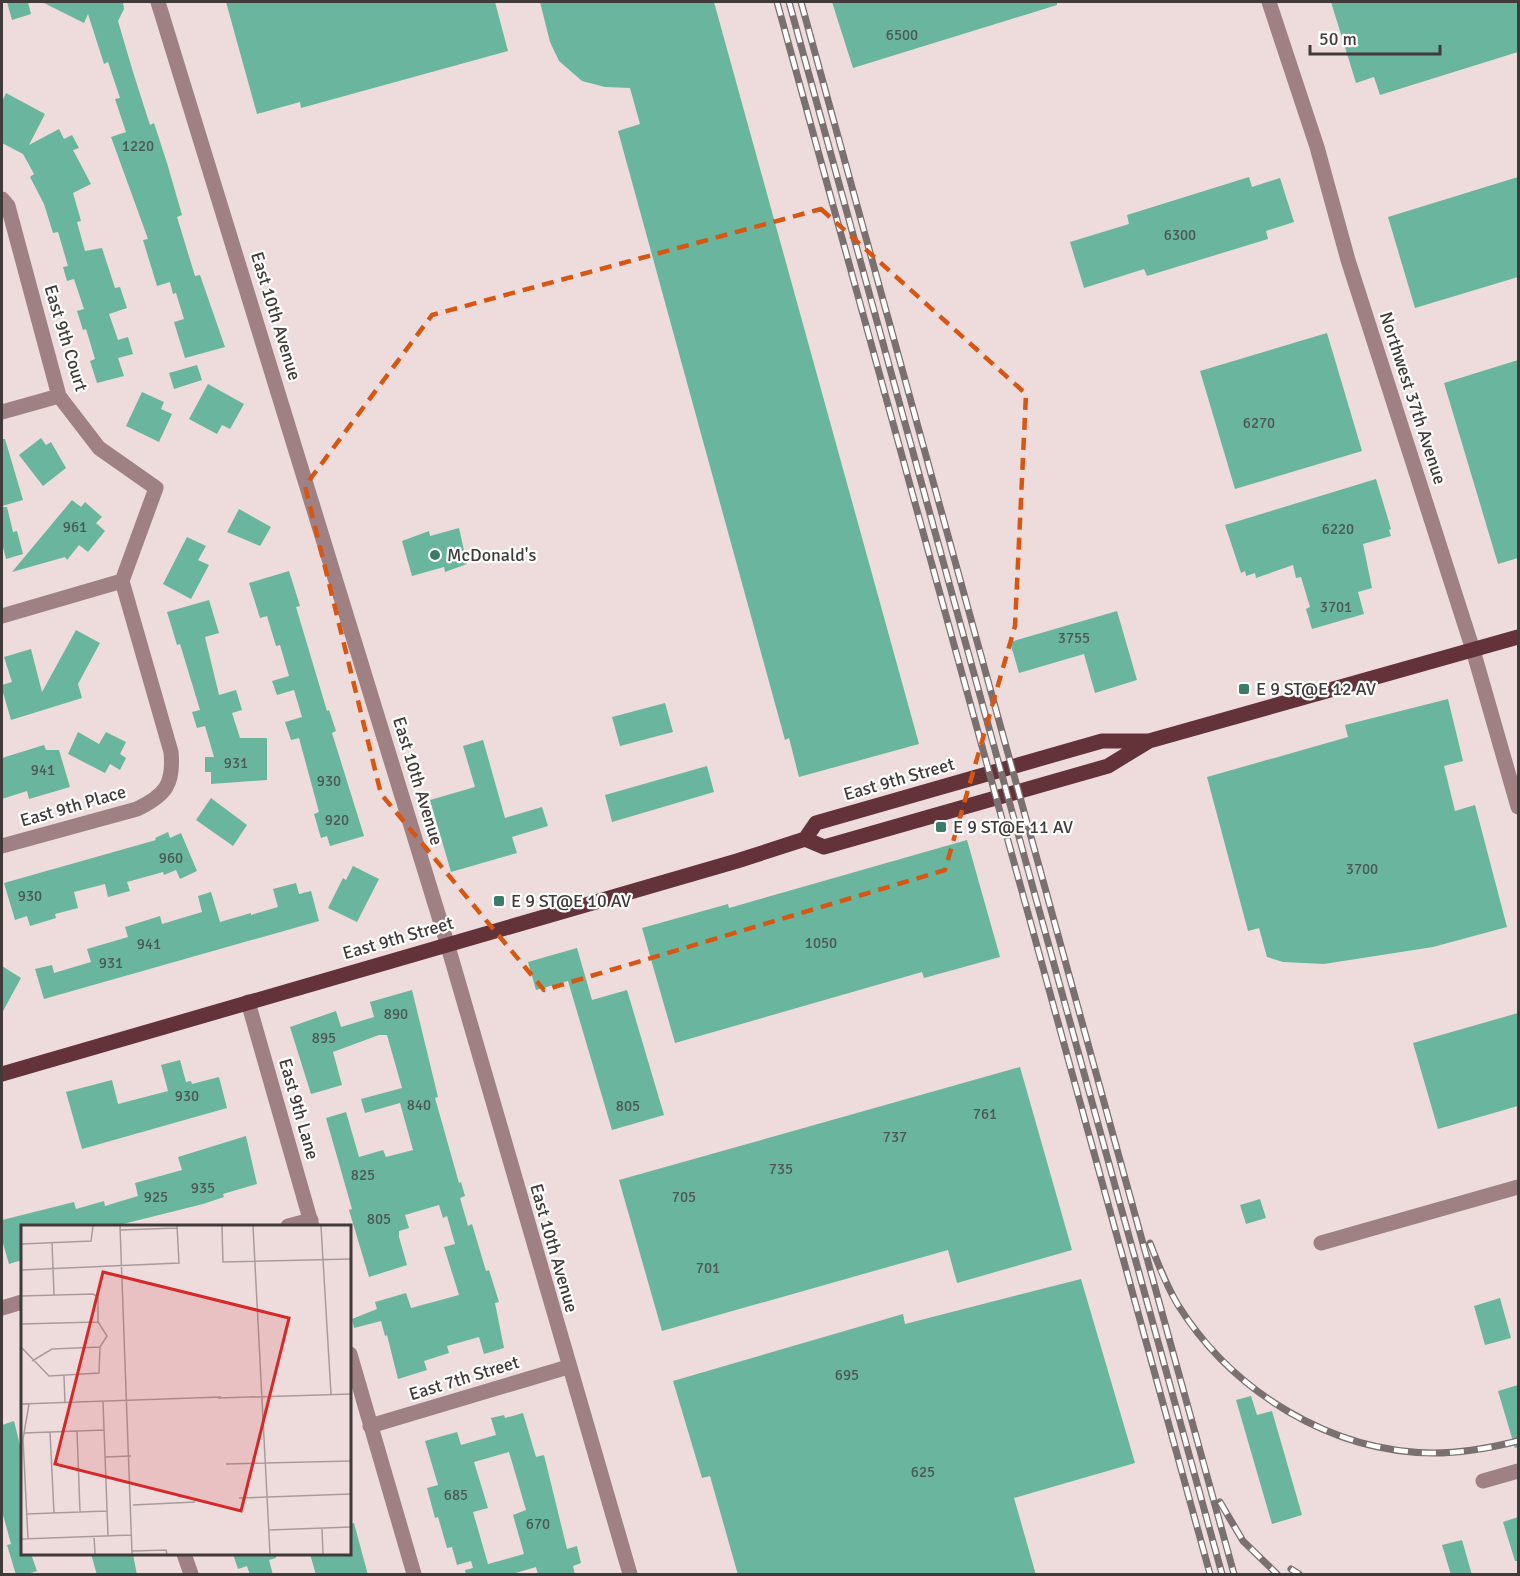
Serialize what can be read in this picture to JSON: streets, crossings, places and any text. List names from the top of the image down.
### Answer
{
  "streets": {
    "main road": ["East 9th Street"],
    "street": [
      "East 10th Avenue",
      "East 9th Court",
      "Northwest 37th Avenue",
      "East 9th Place",
      "East 9th Lane",
      "East 7th Street"
    ]
  },
  "crossings": [
    ["East 10th Avenue", "East 9th Street"],
    ["East 10th Avenue", "East 7th Street"],
    ["East 9th Court", "East 9th Place"],
    ["East 9th Street", "East 9th Lane"]
  ],
  "places": {
    "other": ["McDonald's"],
    "transit": ["E 9 ST@E 12 AV", "E 9 ST@E 11 AV", "E 9 ST@E 10 AV"]
  },
  "house_numbers": [
    "6500",
    "1220",
    "6300",
    "6270",
    "961",
    "6220",
    "3701",
    "3755",
    "931",
    "941",
    "930",
    "920",
    "960",
    "3700",
    "930",
    "1050",
    "941",
    "931",
    "890",
    "895",
    "930",
    "840",
    "805",
    "761",
    "737",
    "735",
    "825",
    "935",
    "925",
    "705",
    "805",
    "701",
    "695",
    "625",
    "685",
    "670"
  ],
  "scale_bar": "50 m"
}
